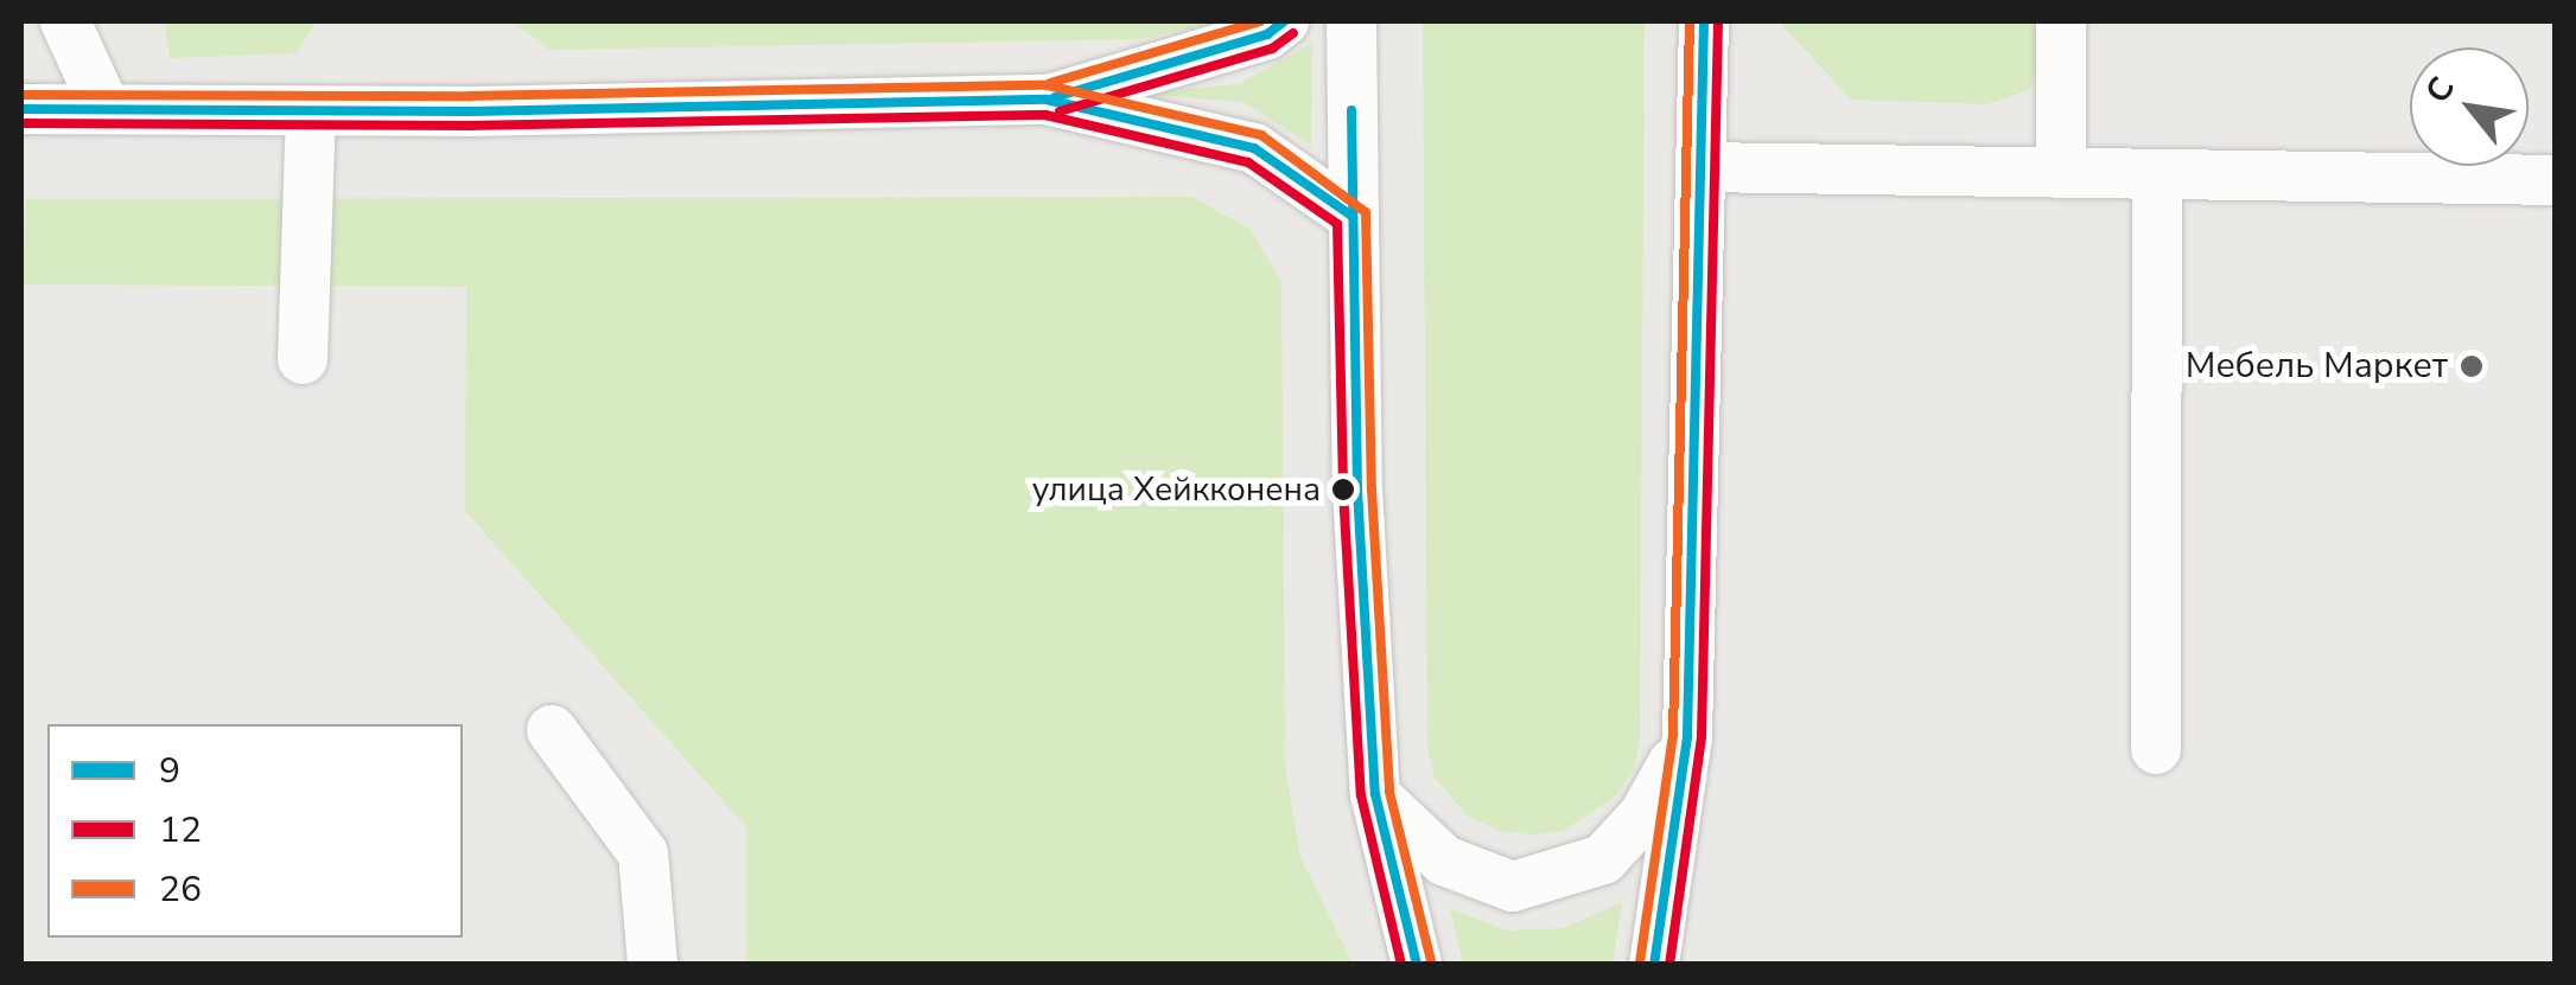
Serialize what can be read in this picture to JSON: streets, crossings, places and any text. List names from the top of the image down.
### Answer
{
  "places": ["Мебель Маркет", "улица Хейкконена"],
  "lines": ["transit line 9", "transit line 12", "transit line 26"],
  "legend": ["9", "12", "26"],
  "north": "top left"
}
